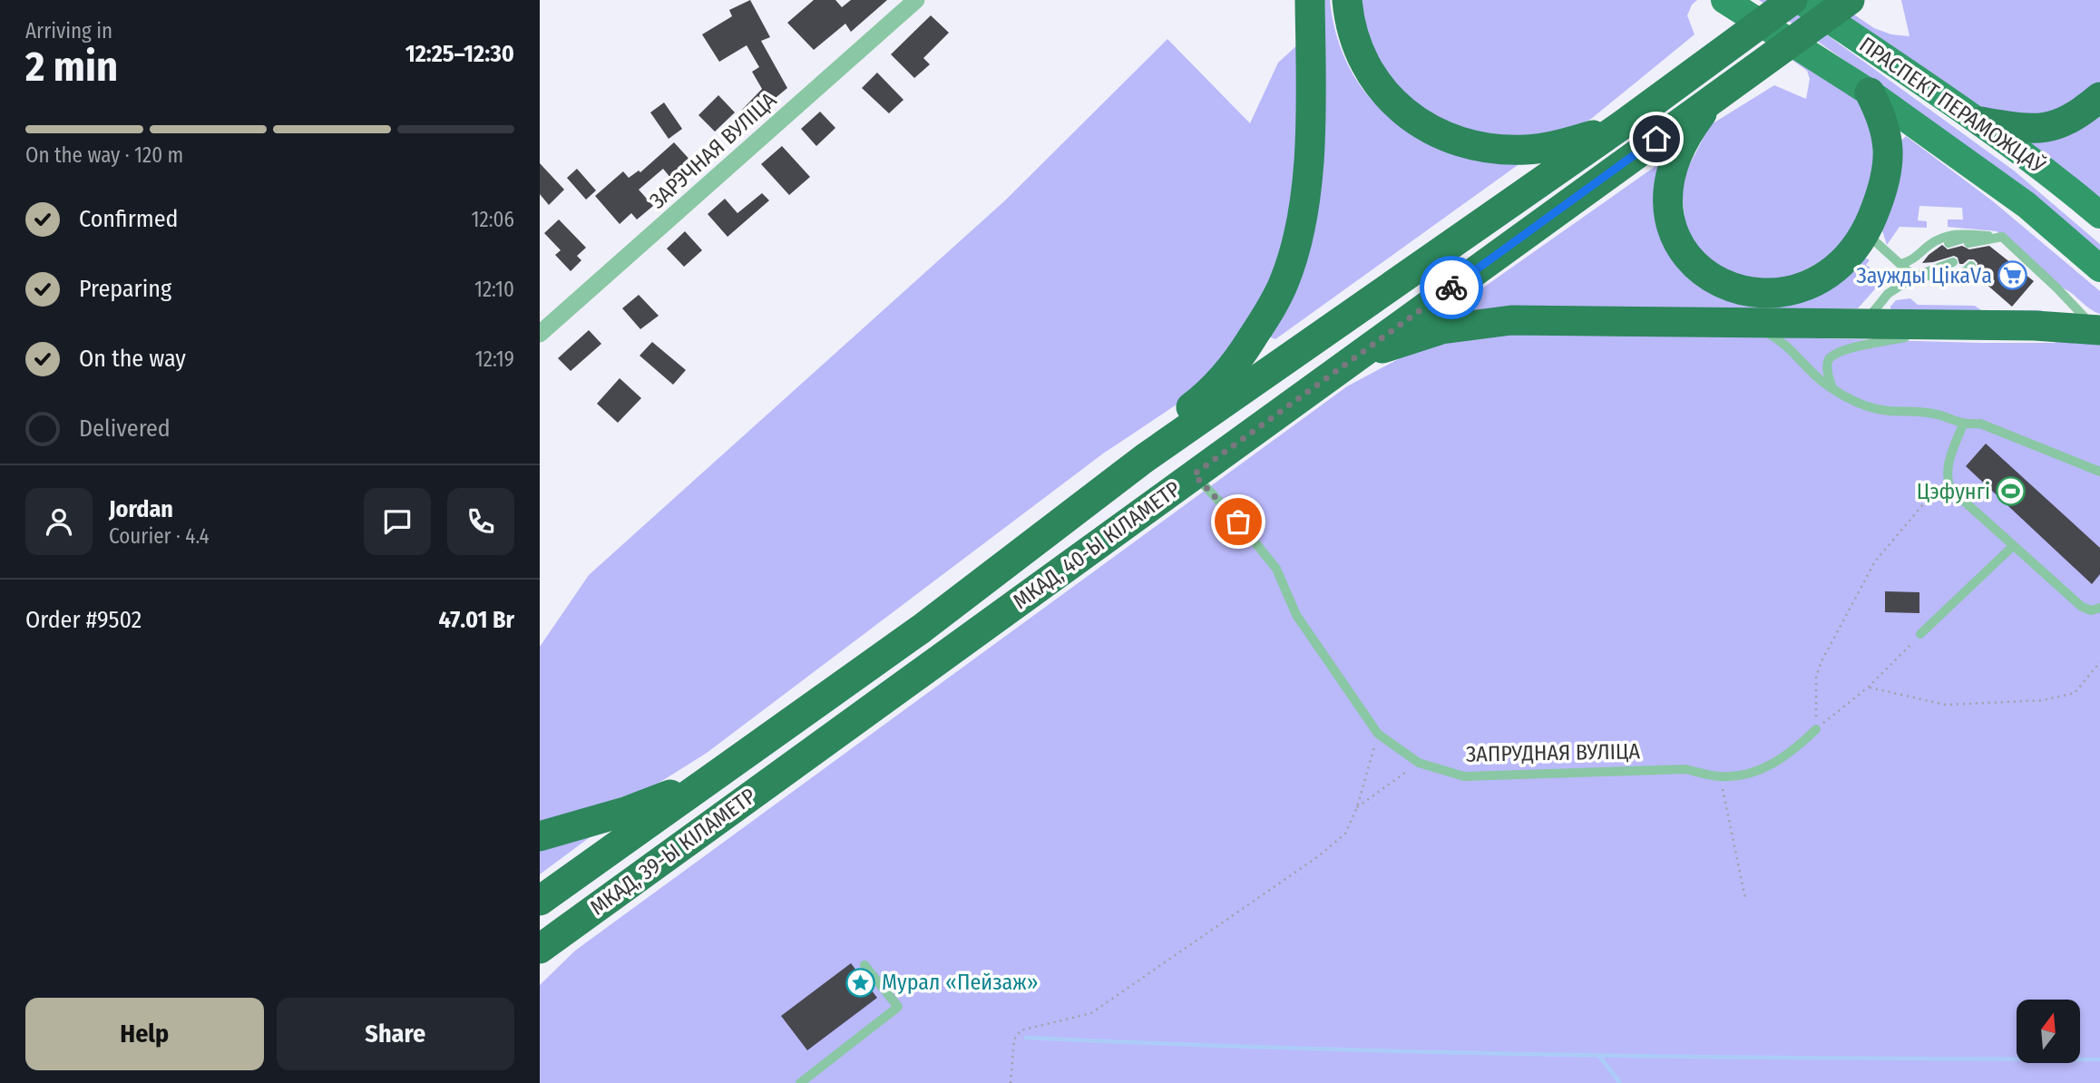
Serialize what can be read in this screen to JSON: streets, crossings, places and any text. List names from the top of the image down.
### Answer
{
  "streets": {
    "highway": ["МКАД, 40-Ы КІЛАМЕТР", "МКАД, 39-Ы КІЛАМЕТР"],
    "main road": ["ПРАСПЕКТ ПЕРАМОЖЦАЎ"],
    "street": ["ЗАРЭЧНАЯ ВУЛІЦА"],
    "lane": ["ЗАПРУДНАЯ ВУЛІЦА"]
  },
  "crossings": [
    ["МКАД, 40-Ы КІЛАМЕТР", "ЗАПРУДНАЯ ВУЛІЦА"],
    ["МКАД, 40-Ы КІЛАМЕТР", "МКАД, 39-Ы КІЛАМЕТР"]
  ],
  "places": {
    "supermarket": ["Заужды ЦікаVа"],
    "sports": ["Цэфунгі"],
    "place": ["Мурал «Пейзаж»"]
  },
  "north": "top",
  "page": {
    "heading": ["2 min", "Arriving in", "12:25–12:30"],
    "panel": [
      "Jordan",
      "Courier · 4.4",
      "Order #9502",
      "47.01 Br"
    ],
    "bar": "On the way · 120 m",
    "list": [
      ["Confirmed", "12:06"],
      ["Preparing", "12:10"],
      ["On the way", "12:19"],
      "Delivered"
    ],
    "buttons": ["Help", "Share"]
  }
}
